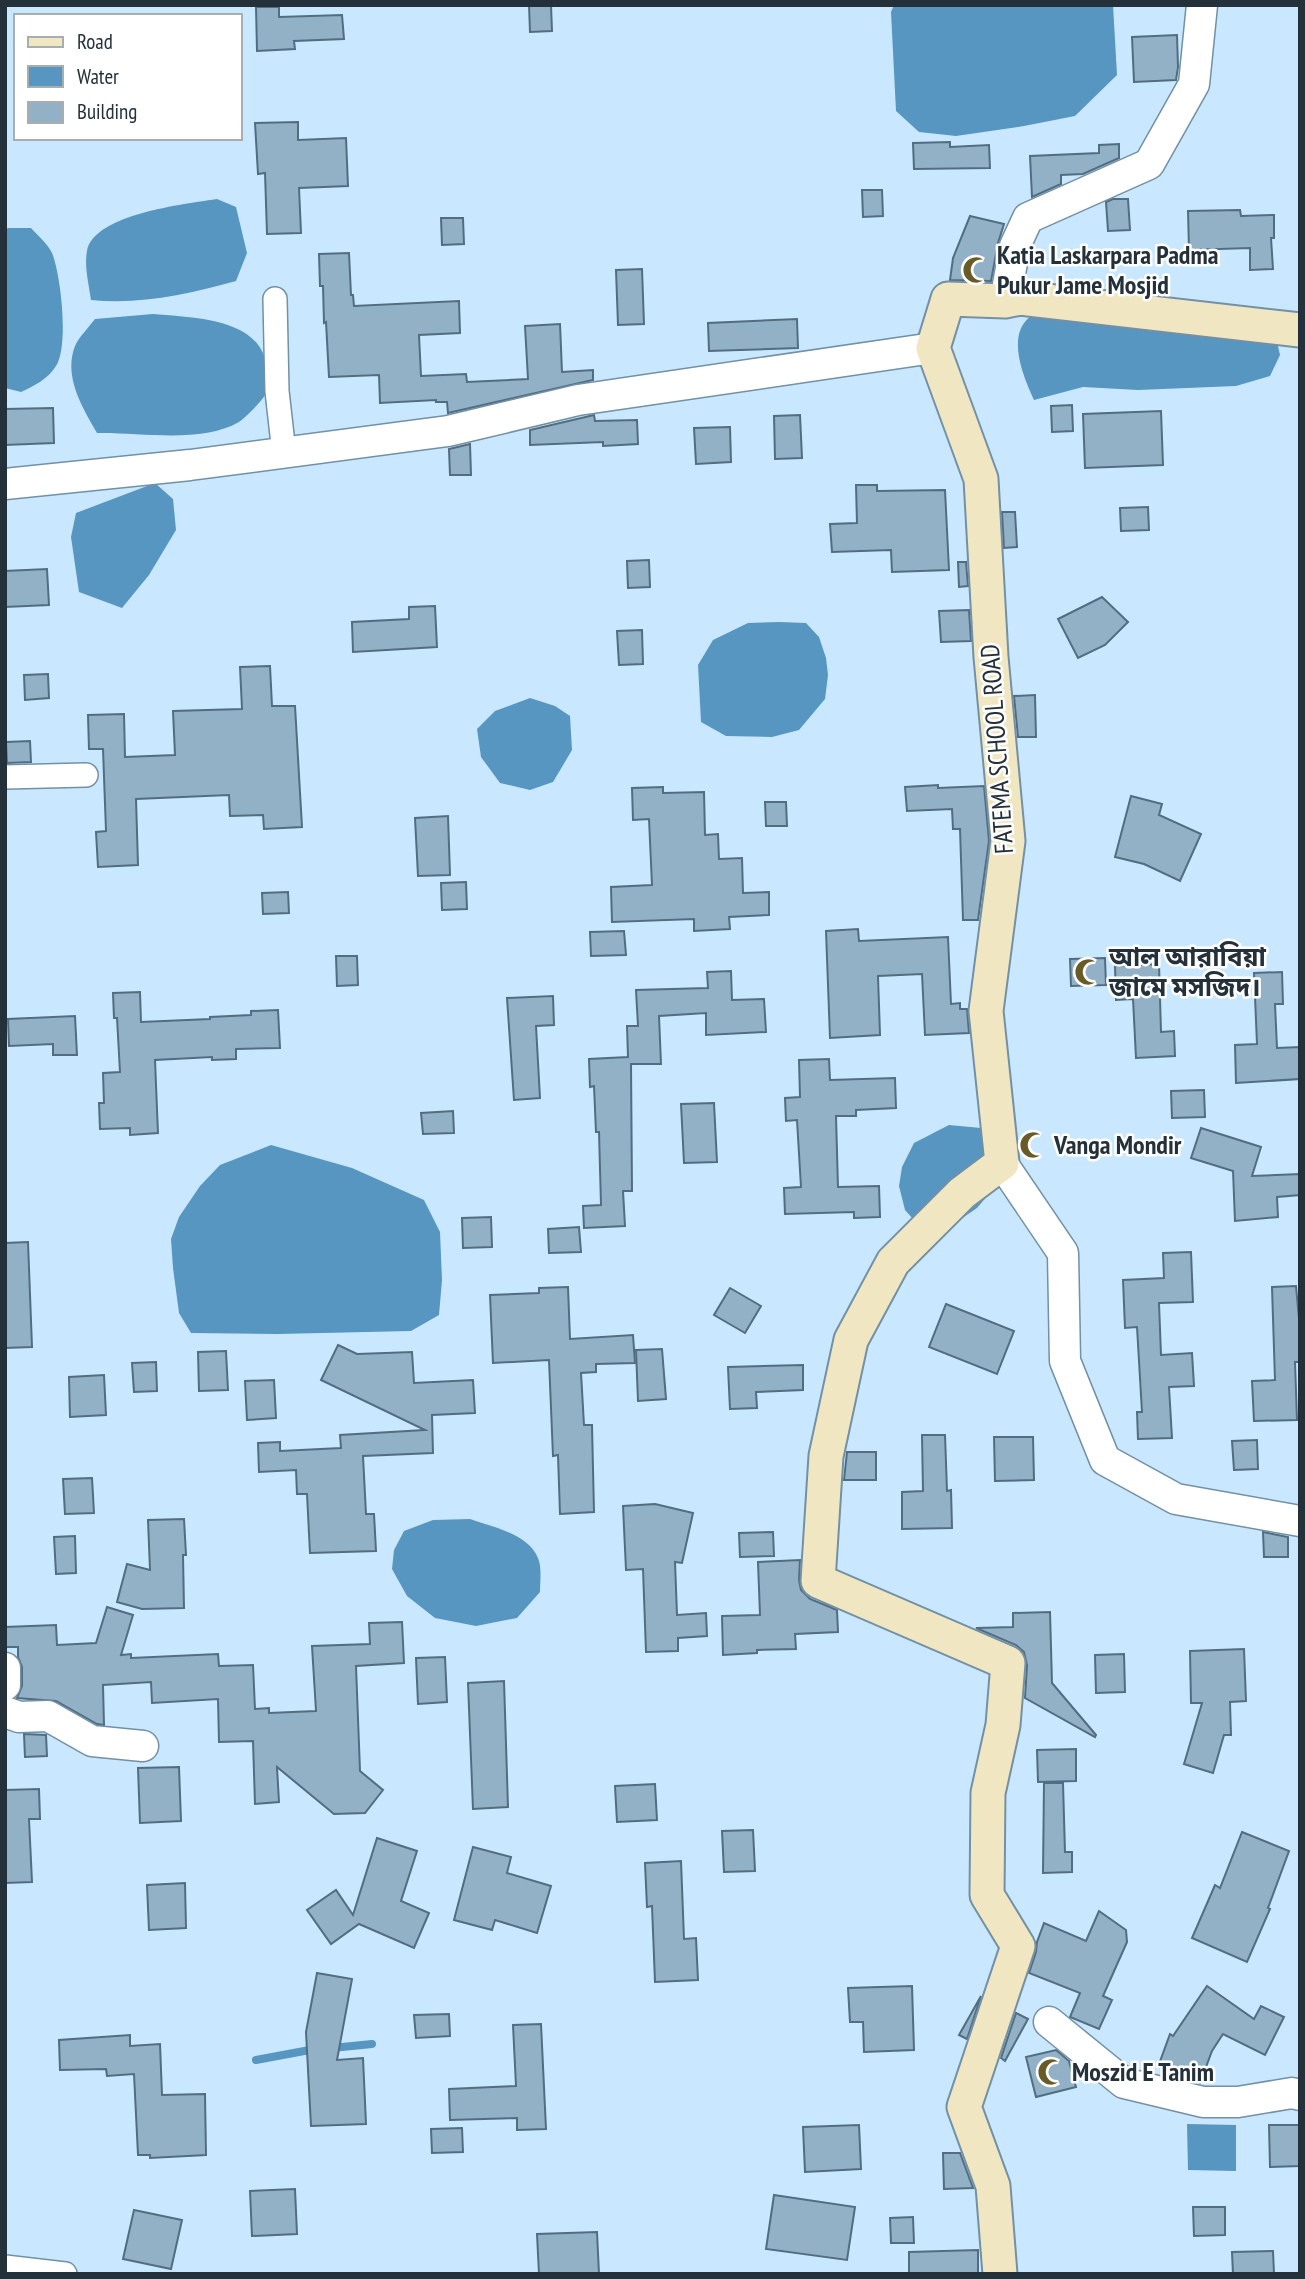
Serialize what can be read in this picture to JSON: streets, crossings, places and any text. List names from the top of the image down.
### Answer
{
  "streets": {
    "main road": ["FATEMA SCHOOL ROAD"]
  },
  "places": {
    "mosque": [
      "Katia Laskarpara Padma Pukur Jame Mosjid",
      "আল আরাবিয়া জামে মসজিদ।",
      "Vanga Mondir",
      "Moszid E Tanim"
    ]
  },
  "legend": ["Road", "Water", "Building"]
}
